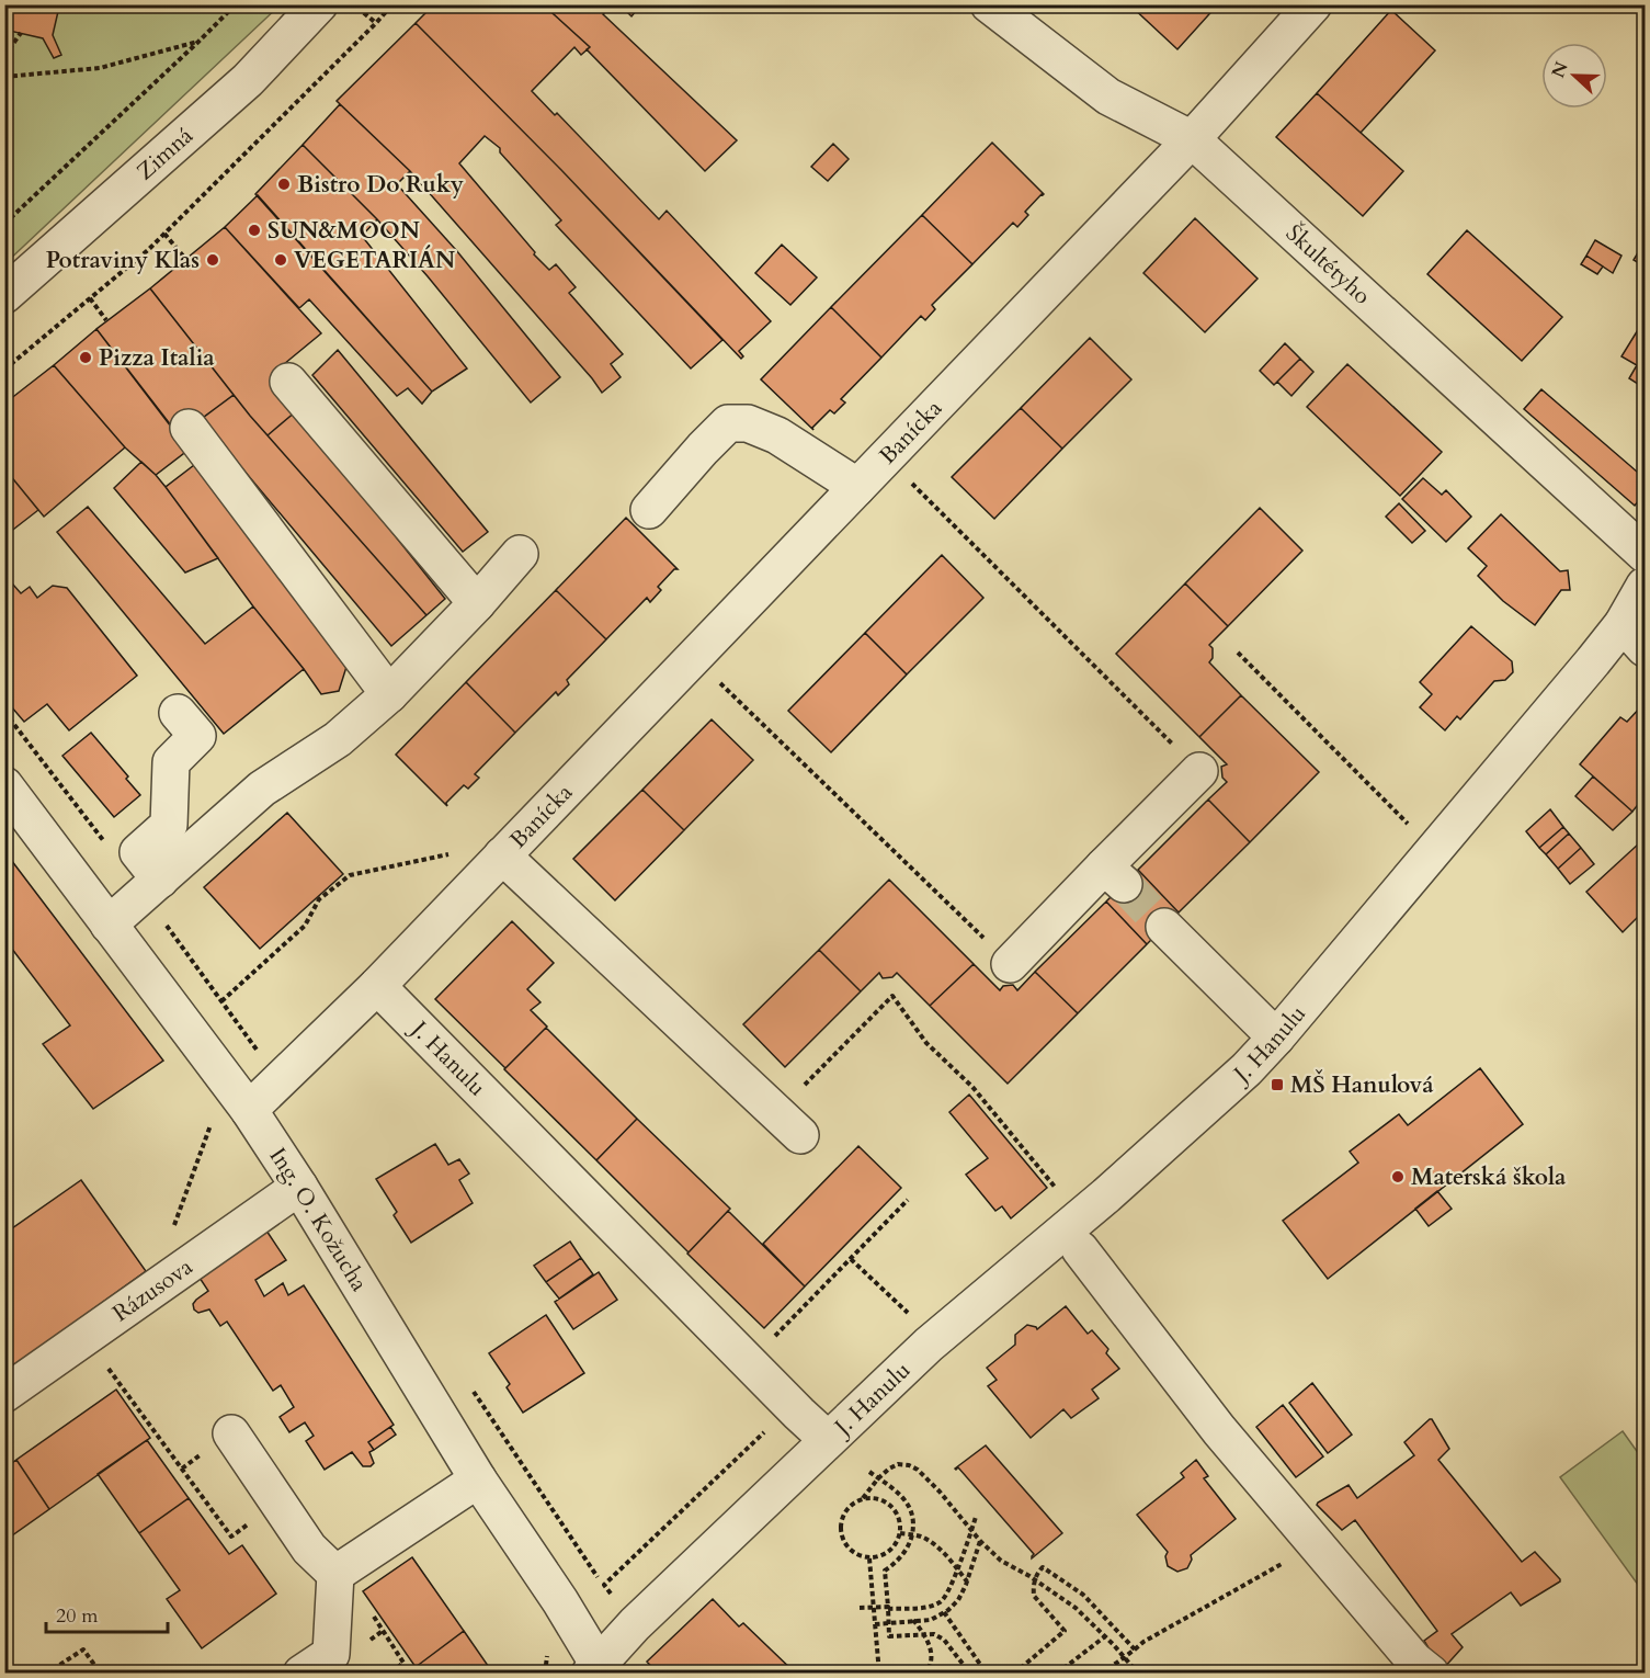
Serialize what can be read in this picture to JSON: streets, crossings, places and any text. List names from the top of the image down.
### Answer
{
  "streets": {
    "street": [
      "Zimná",
      "Škultétyho",
      "Banícka",
      "J. Hanulu",
      "Ing. O. Kožucha",
      "Rázusova"
    ]
  },
  "crossings": [
    ["Škultétyho", "Banícka"],
    ["Banícka", "J. Hanulu"],
    ["Banícka", "Ing. O. Kožucha"],
    ["J. Hanulu", "Ing. O. Kožucha"],
    ["Ing. O. Kožucha", "Rázusova"]
  ],
  "places": {
    "other": [
      "Bistro Do Ruky",
      "SUN&MOON",
      "Potraviny Klas",
      "VEGETARIÁN",
      "Pizza Italia",
      "Materská škola"
    ],
    "transit": ["MŠ Hanulová"]
  },
  "scale_bar": "20 m",
  "north": "left"
}
